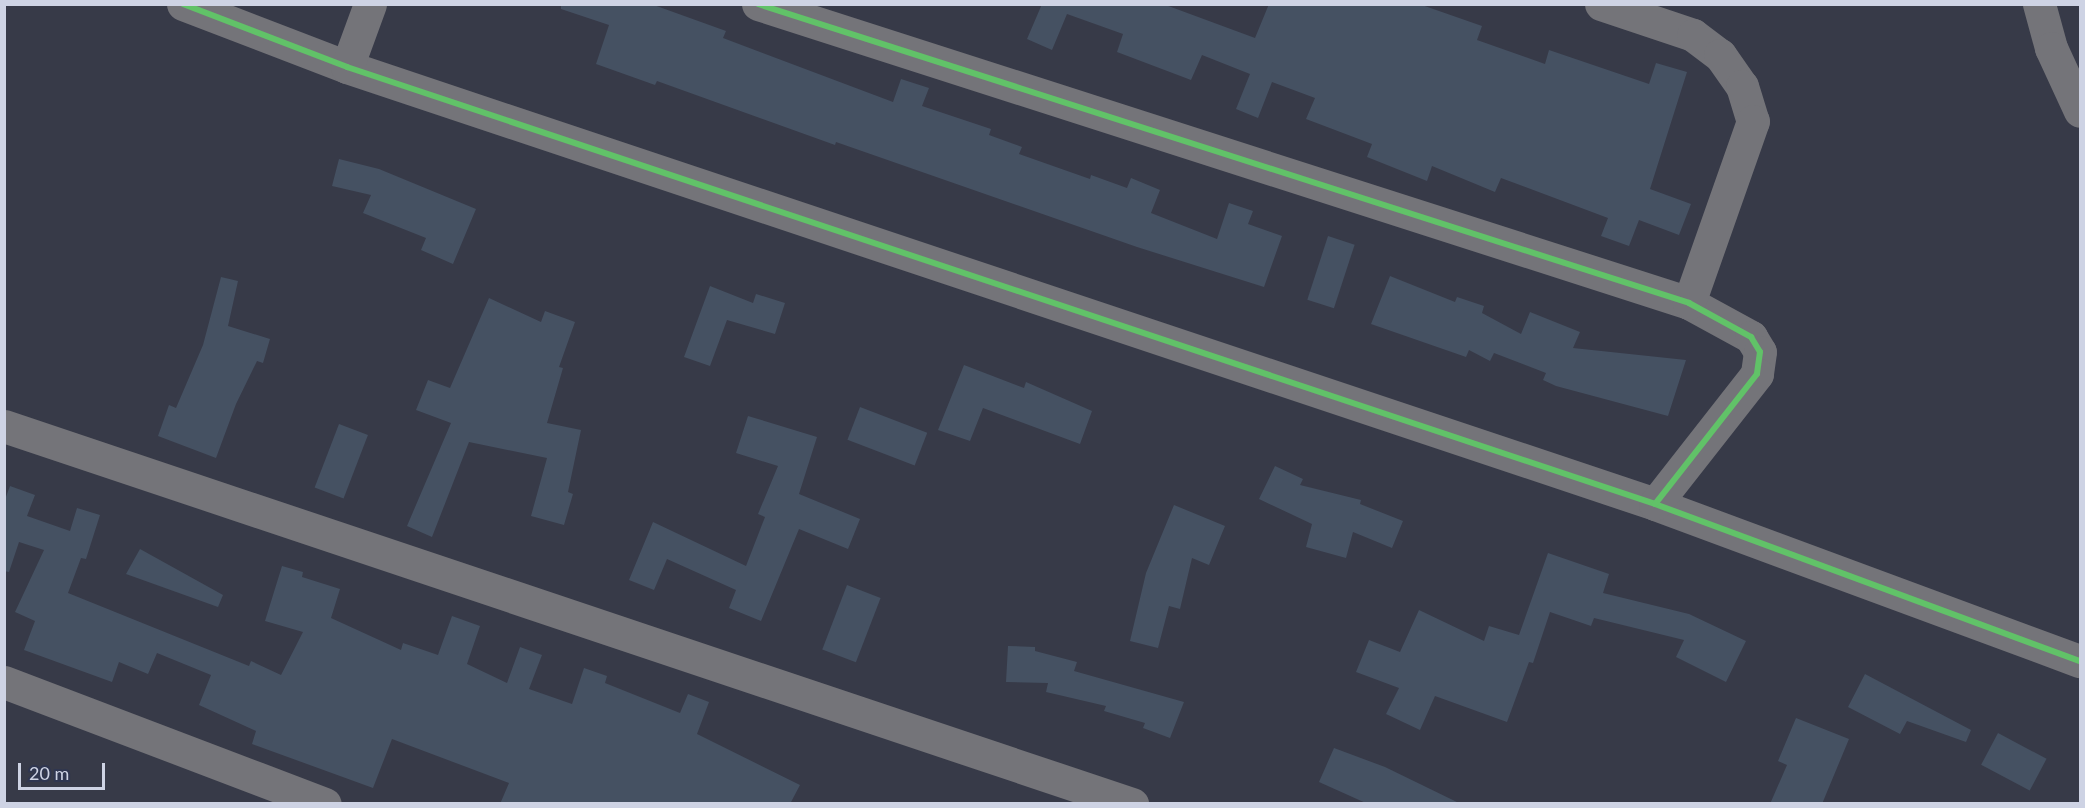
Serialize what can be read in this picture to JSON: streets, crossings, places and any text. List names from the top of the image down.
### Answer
{
  "scale_bar": "20 m"
}
